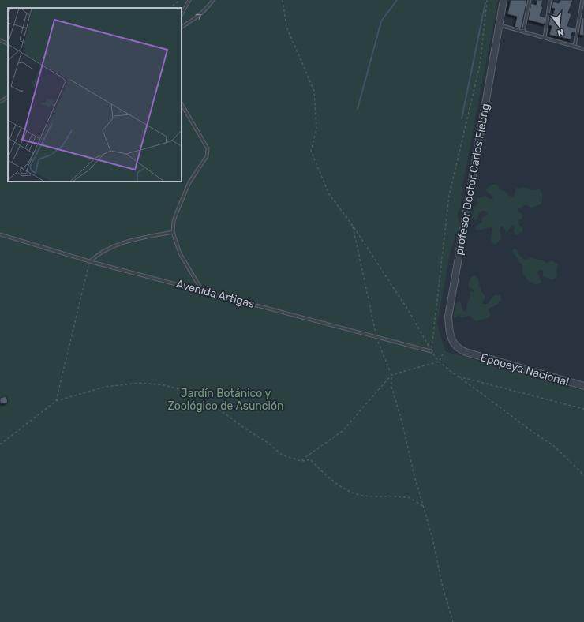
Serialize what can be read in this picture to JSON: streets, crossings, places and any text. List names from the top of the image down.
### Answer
{
  "streets": {
    "street": ["profesor Doctor Carlos Fiebrig", "Epopeya Nacional"],
    "lane": ["Avenida Artigas"]
  },
  "crossings": [
    ["profesor Doctor Carlos Fiebrig", "Epopeya Nacional"]
  ],
  "parks": ["Jardín Botánico y Zoológico de Asunción"],
  "north": "bottom"
}
